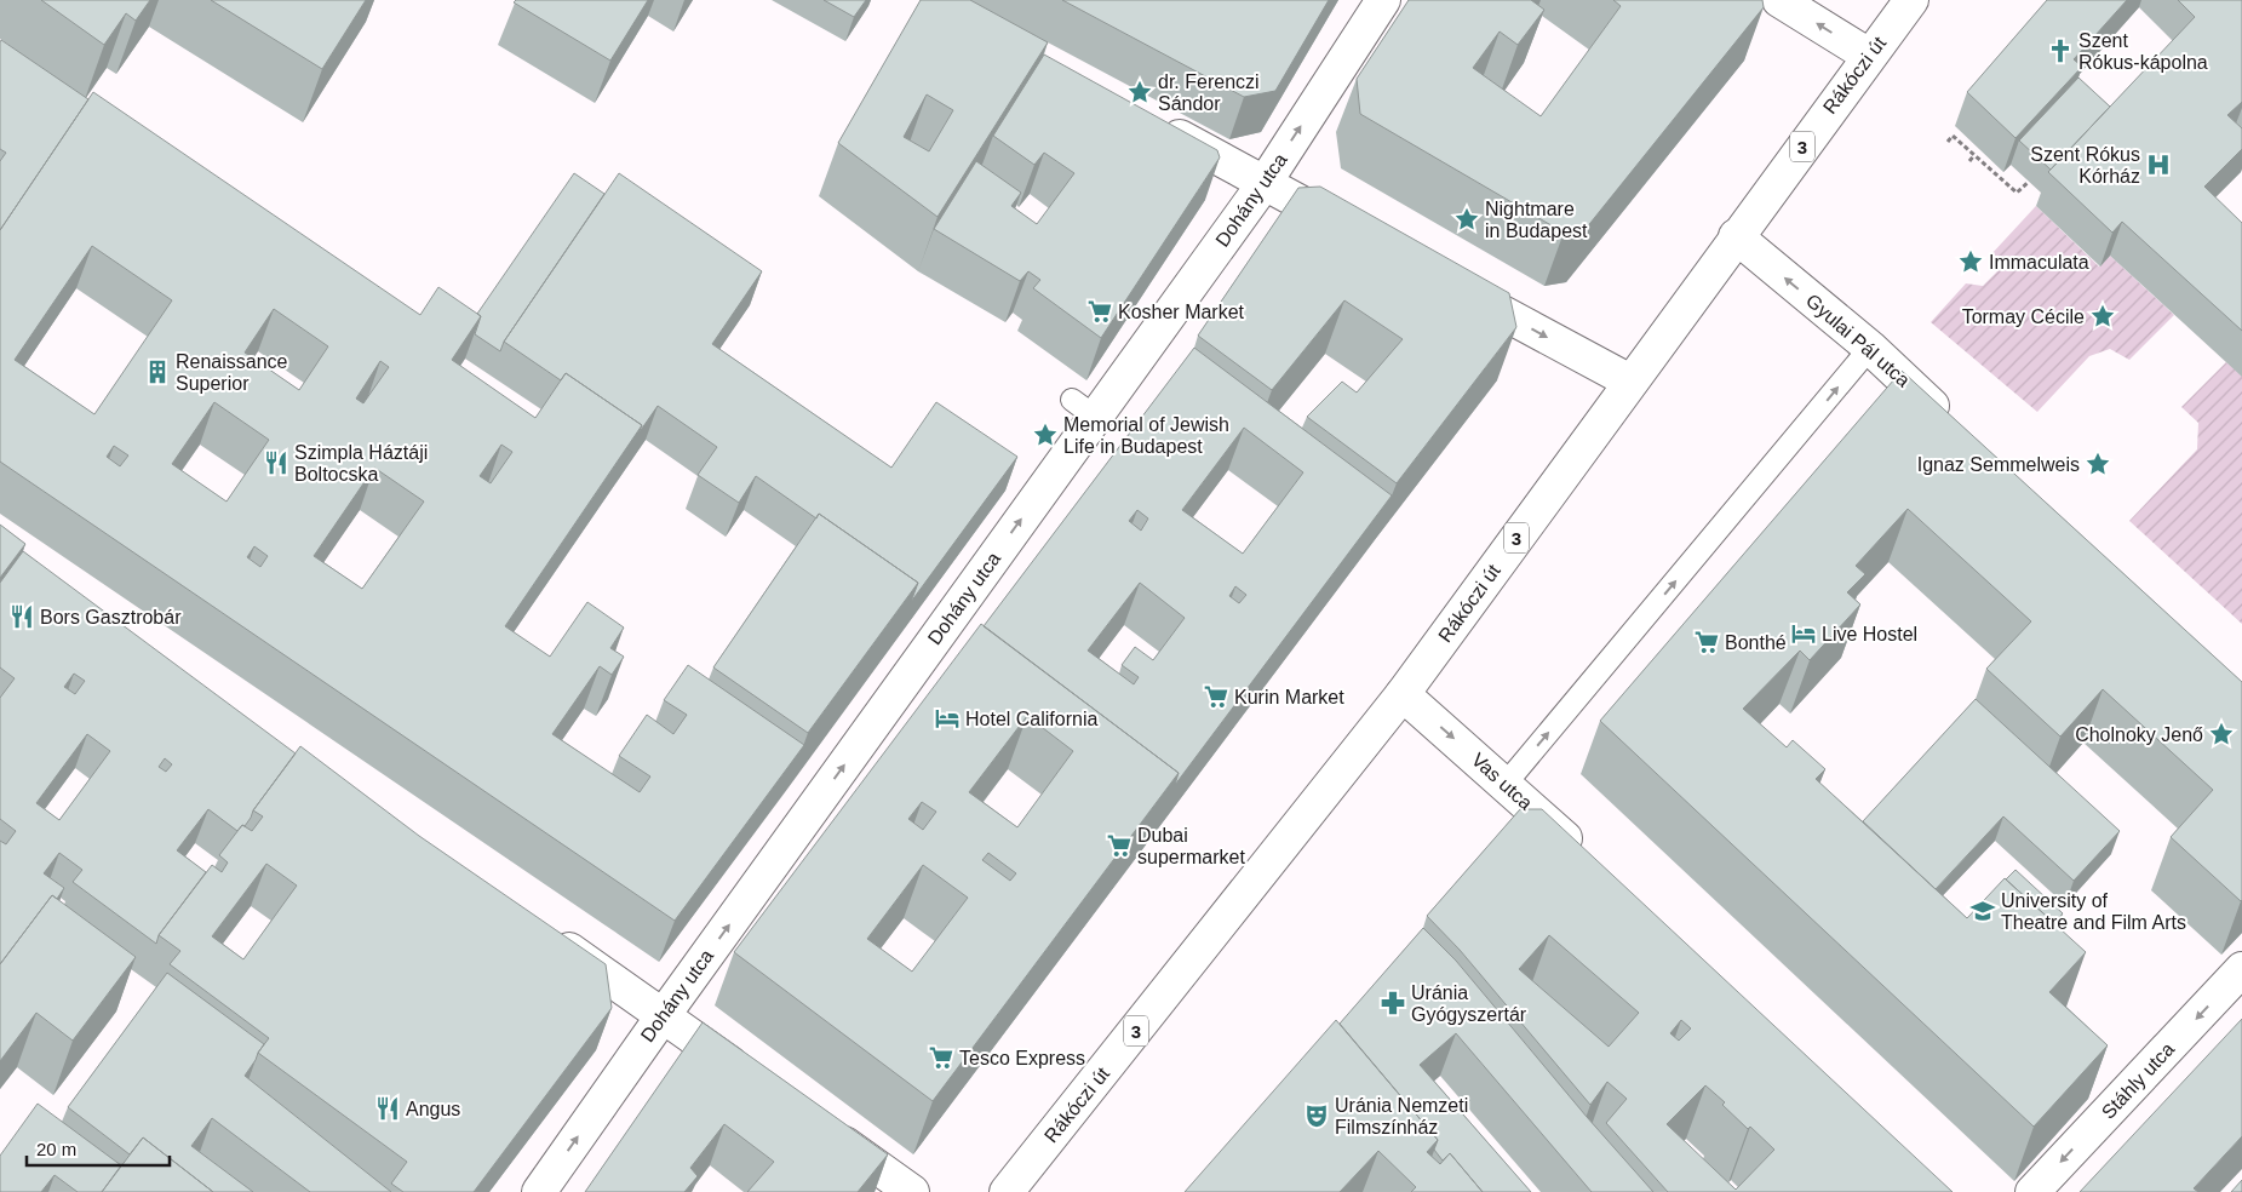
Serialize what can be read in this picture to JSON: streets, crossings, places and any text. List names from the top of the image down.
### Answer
{
  "streets": {
    "street": [
      "Rákóczi út",
      "3",
      "Dohány utca",
      "Gyulai Pál utca",
      "Vas utca",
      "Stáhly utca"
    ]
  },
  "crossings": [
    ["Rákóczi út", "Gyulai Pál utca"],
    ["Rákóczi út", "Vas utca"]
  ],
  "one_way": [
    "Dohány utca",
    "Gyulai Pál utca",
    "Vas utca",
    "Stáhly utca"
  ],
  "places": {
    "church": ["Szent Rókus-kápolna"],
    "place": [
      "dr. Ferenczi Sándor",
      "Nightmare in Budapest",
      "Immaculata",
      "Tormay Cécile",
      "Memorial of Jewish Life in Budapest",
      "Ignaz Semmelweis",
      "Cholnoky Jenő"
    ],
    "hospital": ["Szent Rókus Kórház"],
    "supermarket": [
      "Kosher Market",
      "Bonthé",
      "Kurin Market",
      "Dubai supermarket",
      "Tesco Express"
    ],
    "building": ["Renaissance Superior"],
    "restaurant": ["Szimpla Háztáji Boltocska", "Bors Gasztrobár", "Angus"],
    "hotel": ["Live Hostel", "Hotel California"],
    "school or university": ["University of Theatre and Film Arts"],
    "pharmacy": ["Uránia Gyógyszertár"],
    "theatre": ["Uránia Nemzeti Filmszínház"]
  },
  "scale_bar": "20 m"
}
